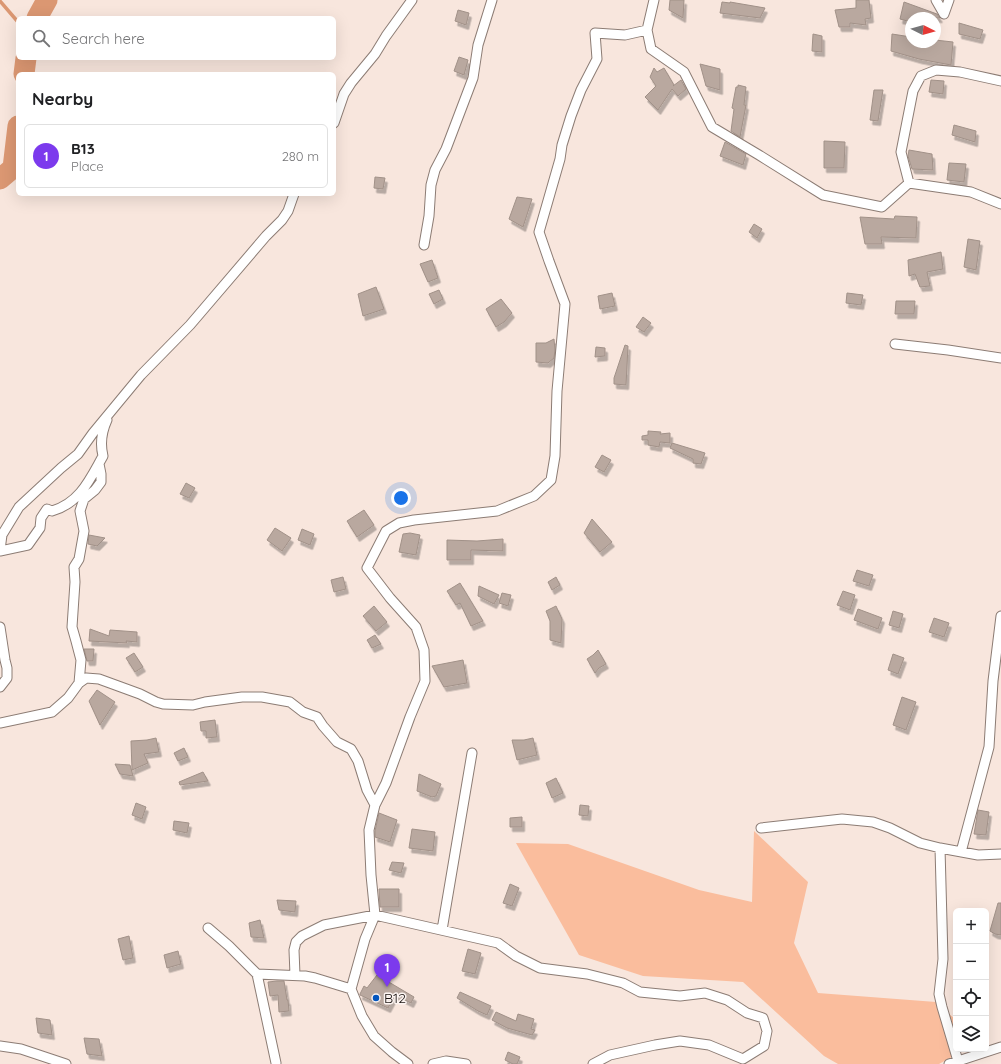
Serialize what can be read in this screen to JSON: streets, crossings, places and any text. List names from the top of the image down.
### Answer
{
  "places": ["B12"],
  "north": "right",
  "page": {
    "search": "Search here",
    "heading": "Nearby",
    "list": [
      {
        "mark": "1",
        "name": "B13",
        "note": "Place",
        "value": "280 m"
      }
    ],
    "map_buttons": ["+", "−"],
    "pins": "1"
  }
}
